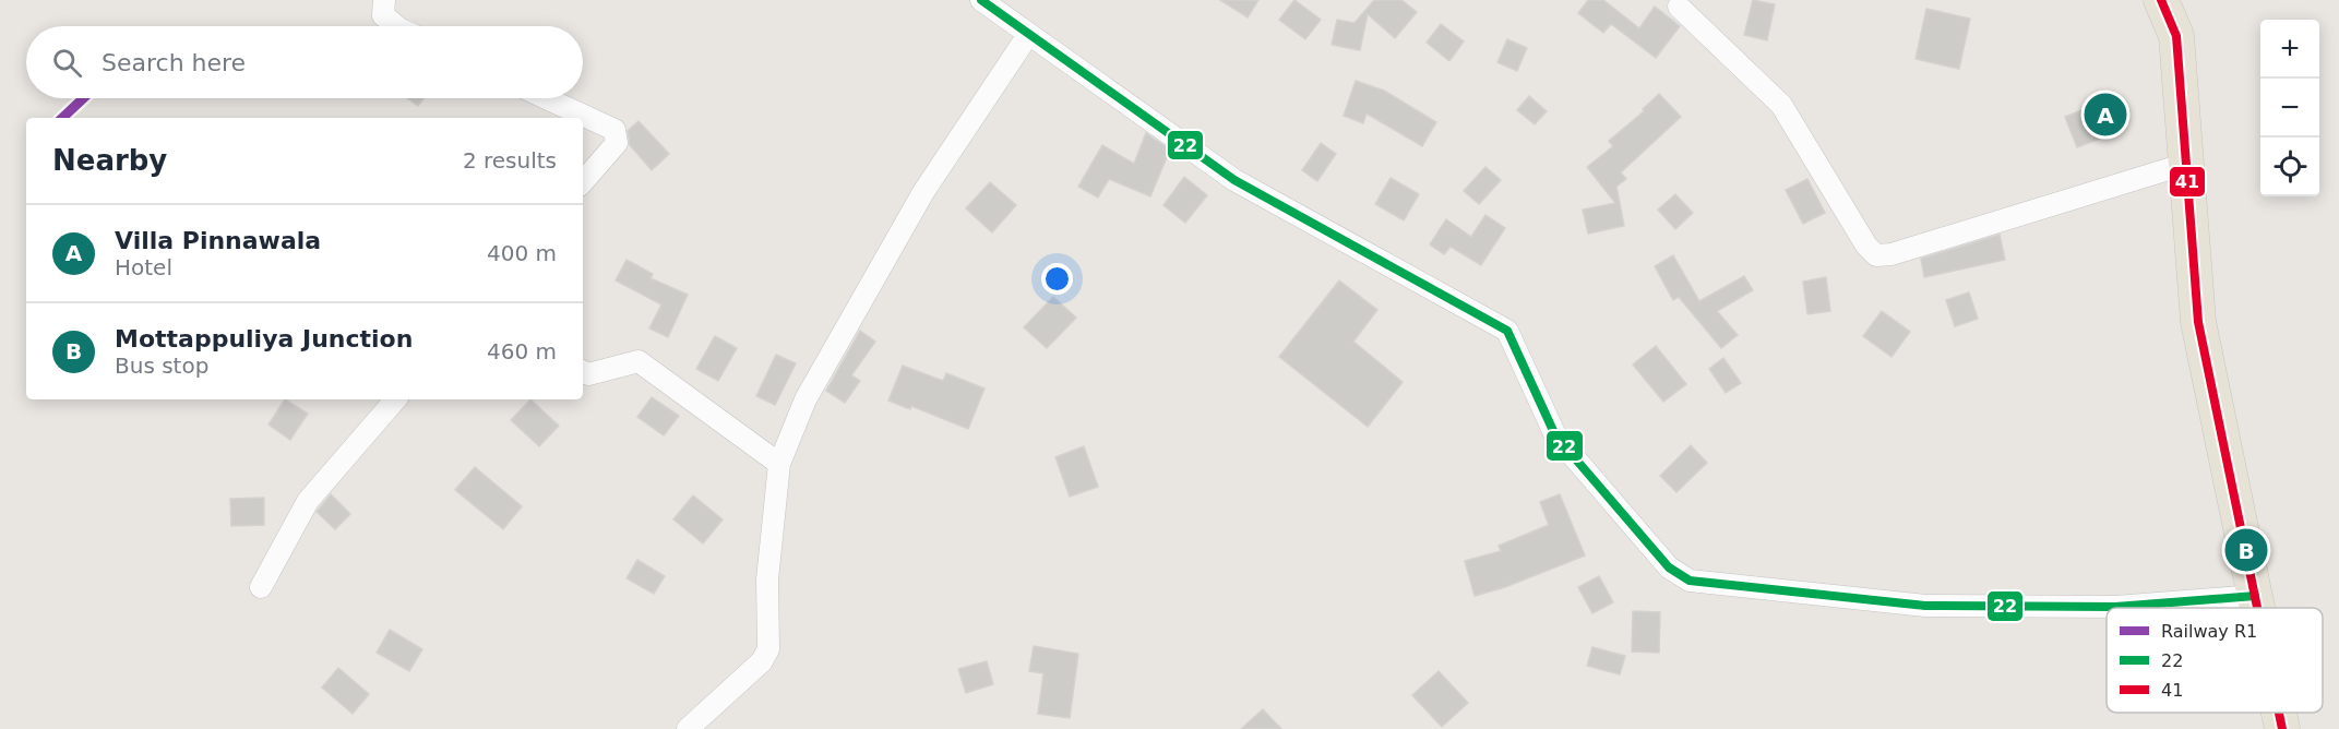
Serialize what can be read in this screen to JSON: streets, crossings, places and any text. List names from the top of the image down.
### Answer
{
  "lines": ["transit line 22", "transit line 41", "rail line R1"],
  "legend": ["Railway R1", "22", "41"],
  "page": {
    "map_buttons": ["+", "−"],
    "search": "Search here",
    "pins": ["A", "B"],
    "heading": ["Nearby", "2 results"],
    "list": [
      {
        "mark": "A",
        "name": "Villa Pinnawala",
        "note": "Hotel",
        "value": "400 m"
      },
      {
        "mark": "B",
        "name": "Mottappuliya Junction",
        "note": "Bus stop",
        "value": "460 m"
      }
    ]
  }
}
